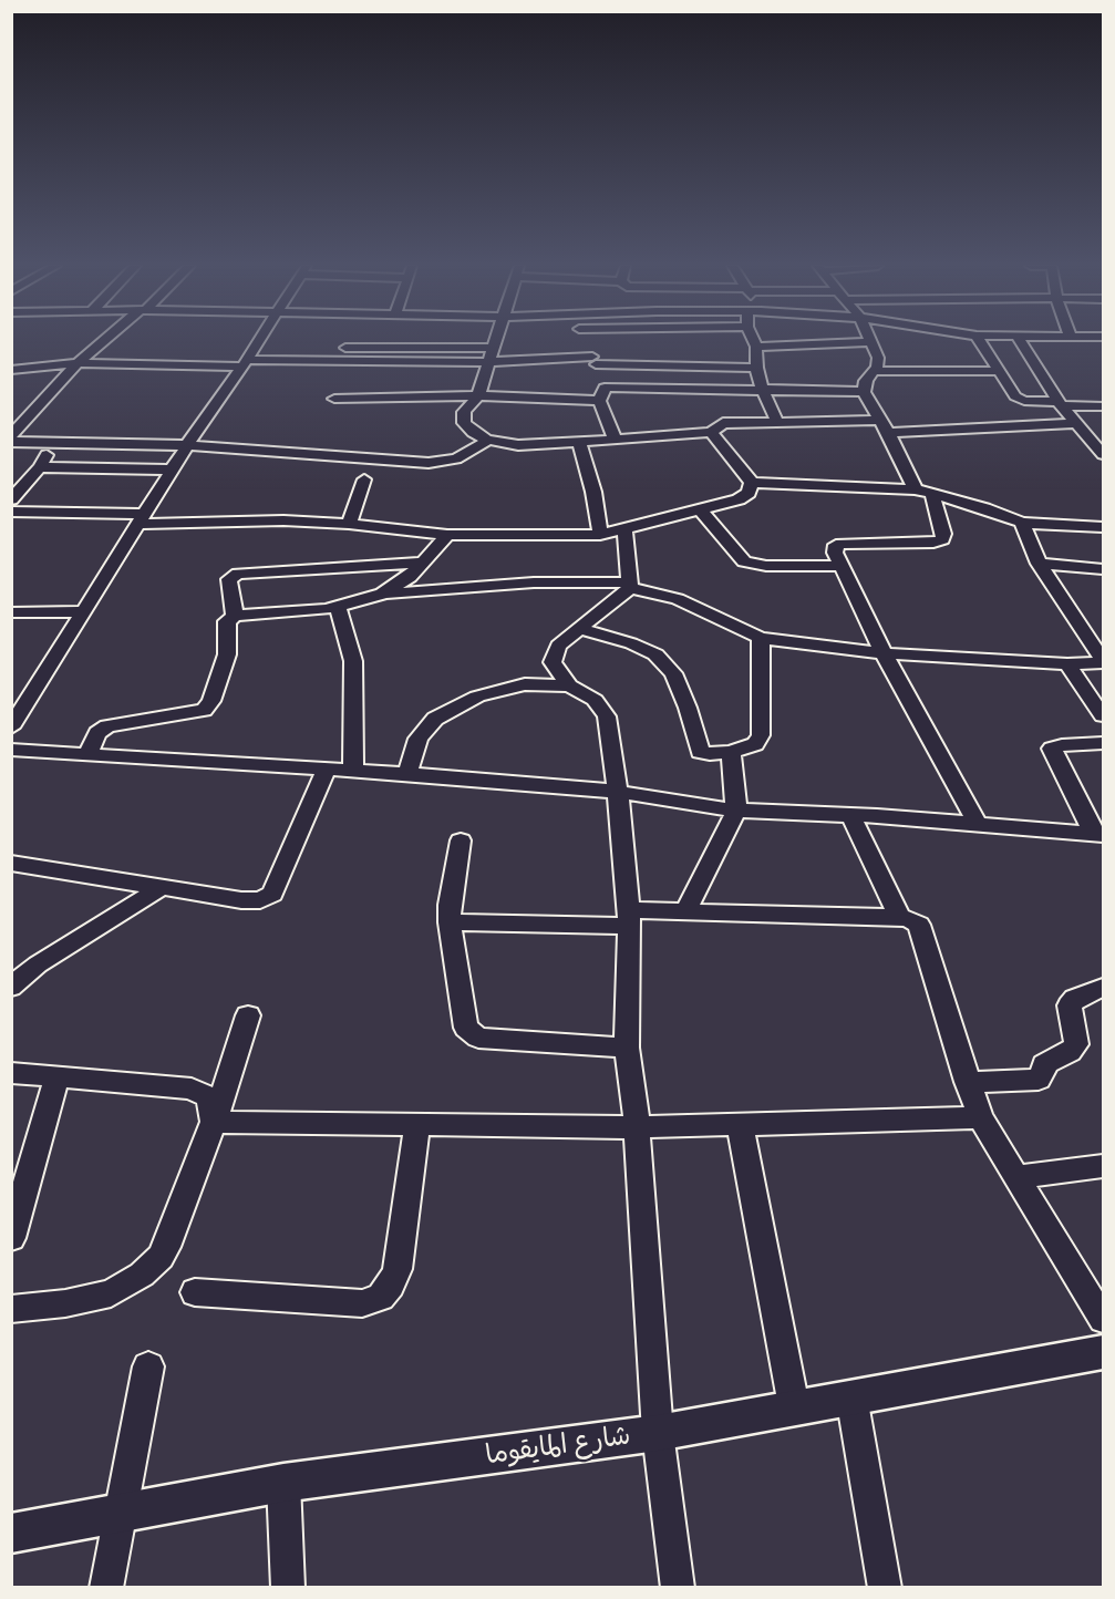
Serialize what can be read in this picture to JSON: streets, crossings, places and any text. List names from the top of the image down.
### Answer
{
  "streets": {
    "street": ["شارع المايقوما"]
  }
}
